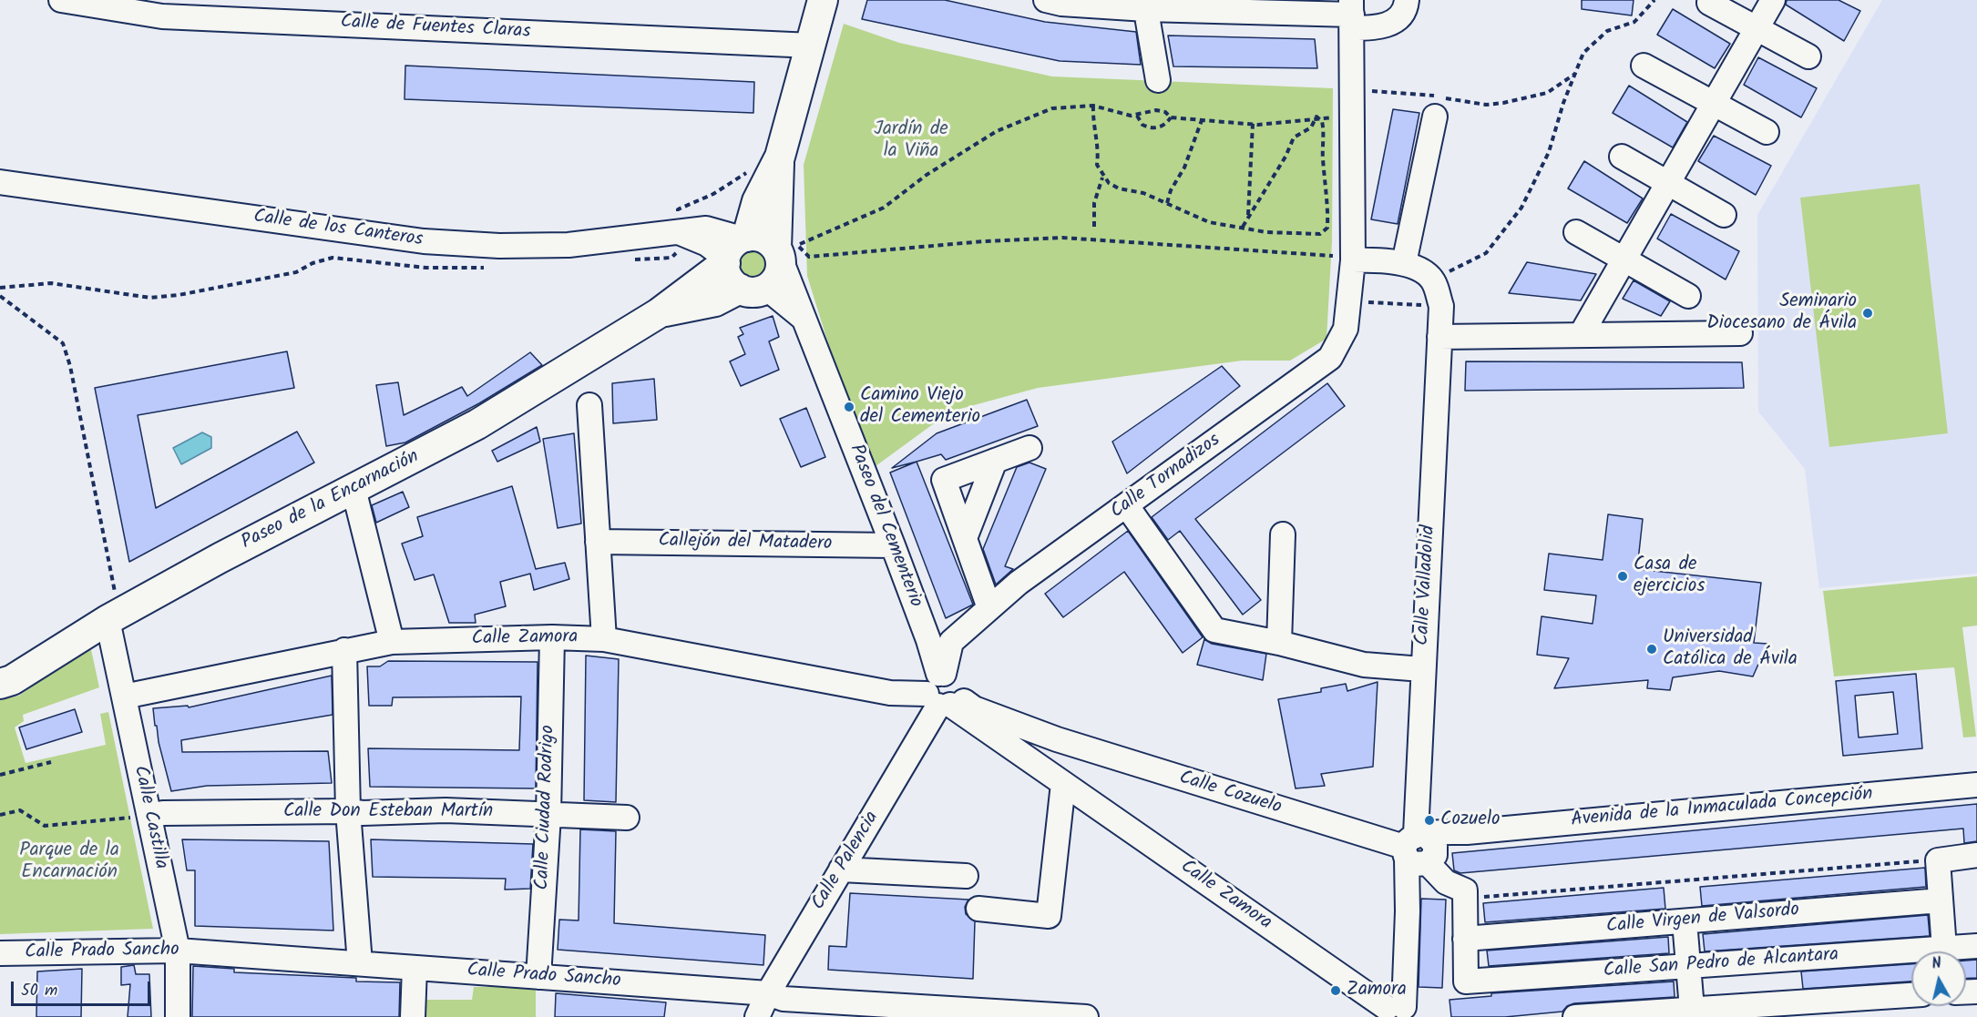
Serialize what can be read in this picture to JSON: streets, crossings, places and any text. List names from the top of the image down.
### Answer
{
  "streets": {
    "main road": ["Paseo de la Encarnación", "Paseo del Cementerio"],
    "street": [
      "Calle de Fuentes Claras",
      "Calle de los Canteros",
      "Calle Tornadizos",
      "Callejón del Matadero",
      "Calle Valladolid",
      "Calle Zamora",
      "Calle Cozuelo",
      "Calle Ciudad Rodrigo",
      "Avenida de la Inmaculada Concepción",
      "Calle Don Esteban Martín",
      "Calle Castilla",
      "Calle Palencia",
      "Calle Virgen de Valsordo",
      "Calle Prado Sancho",
      "Calle San Pedro de Alcantara"
    ]
  },
  "crossings": [
    ["Calle de Fuentes Claras", "Paseo del Cementerio"],
    ["Calle de los Canteros", "Paseo de la Encarnación"],
    ["Calle de los Canteros", "Paseo del Cementerio"],
    ["Calle Tornadizos", "Paseo del Cementerio"],
    ["Calle Tornadizos", "Calle Valladolid"],
    ["Calle Tornadizos", "Calle Zamora"],
    ["Calle Tornadizos", "Calle Cozuelo"],
    ["Calle Tornadizos", "Calle Palencia"],
    ["Paseo de la Encarnación", "Paseo del Cementerio"],
    ["Paseo de la Encarnación", "Calle Castilla"],
    ["Paseo del Cementerio", "Callejón del Matadero"],
    ["Paseo del Cementerio", "Calle Zamora"],
    ["Paseo del Cementerio", "Calle Cozuelo"],
    ["Paseo del Cementerio", "Calle Palencia"],
    ["Calle Valladolid", "Calle Zamora"],
    ["Calle Valladolid", "Calle Cozuelo"],
    ["Calle Valladolid", "Avenida de la Inmaculada Concepción"],
    ["Calle Zamora", "Calle Cozuelo"],
    ["Calle Zamora", "Calle Ciudad Rodrigo"],
    ["Calle Zamora", "Calle Castilla"],
    ["Calle Zamora", "Calle Palencia"],
    ["Calle Cozuelo", "Avenida de la Inmaculada Concepción"],
    ["Calle Cozuelo", "Calle Palencia"],
    ["Calle Ciudad Rodrigo", "Calle Don Esteban Martín"],
    ["Calle Ciudad Rodrigo", "Calle Prado Sancho"],
    ["Calle Don Esteban Martín", "Calle Castilla"],
    ["Calle Castilla", "Calle Prado Sancho"],
    ["Calle Palencia", "Calle Prado Sancho"],
    ["Calle Virgen de Valsordo", "Calle San Pedro de Alcantara"]
  ],
  "parks": ["Jardín de la Viña", "Parque de la Encarnación"],
  "places": [
    "Seminario Diocesano de Ávila",
    "Camino Viejo del Cementerio",
    "Casa de ejercicios",
    "Universidad Católica de Ávila",
    "Cozuelo",
    "Zamora"
  ],
  "scale_bar": "50 m",
  "north": "top"
}
